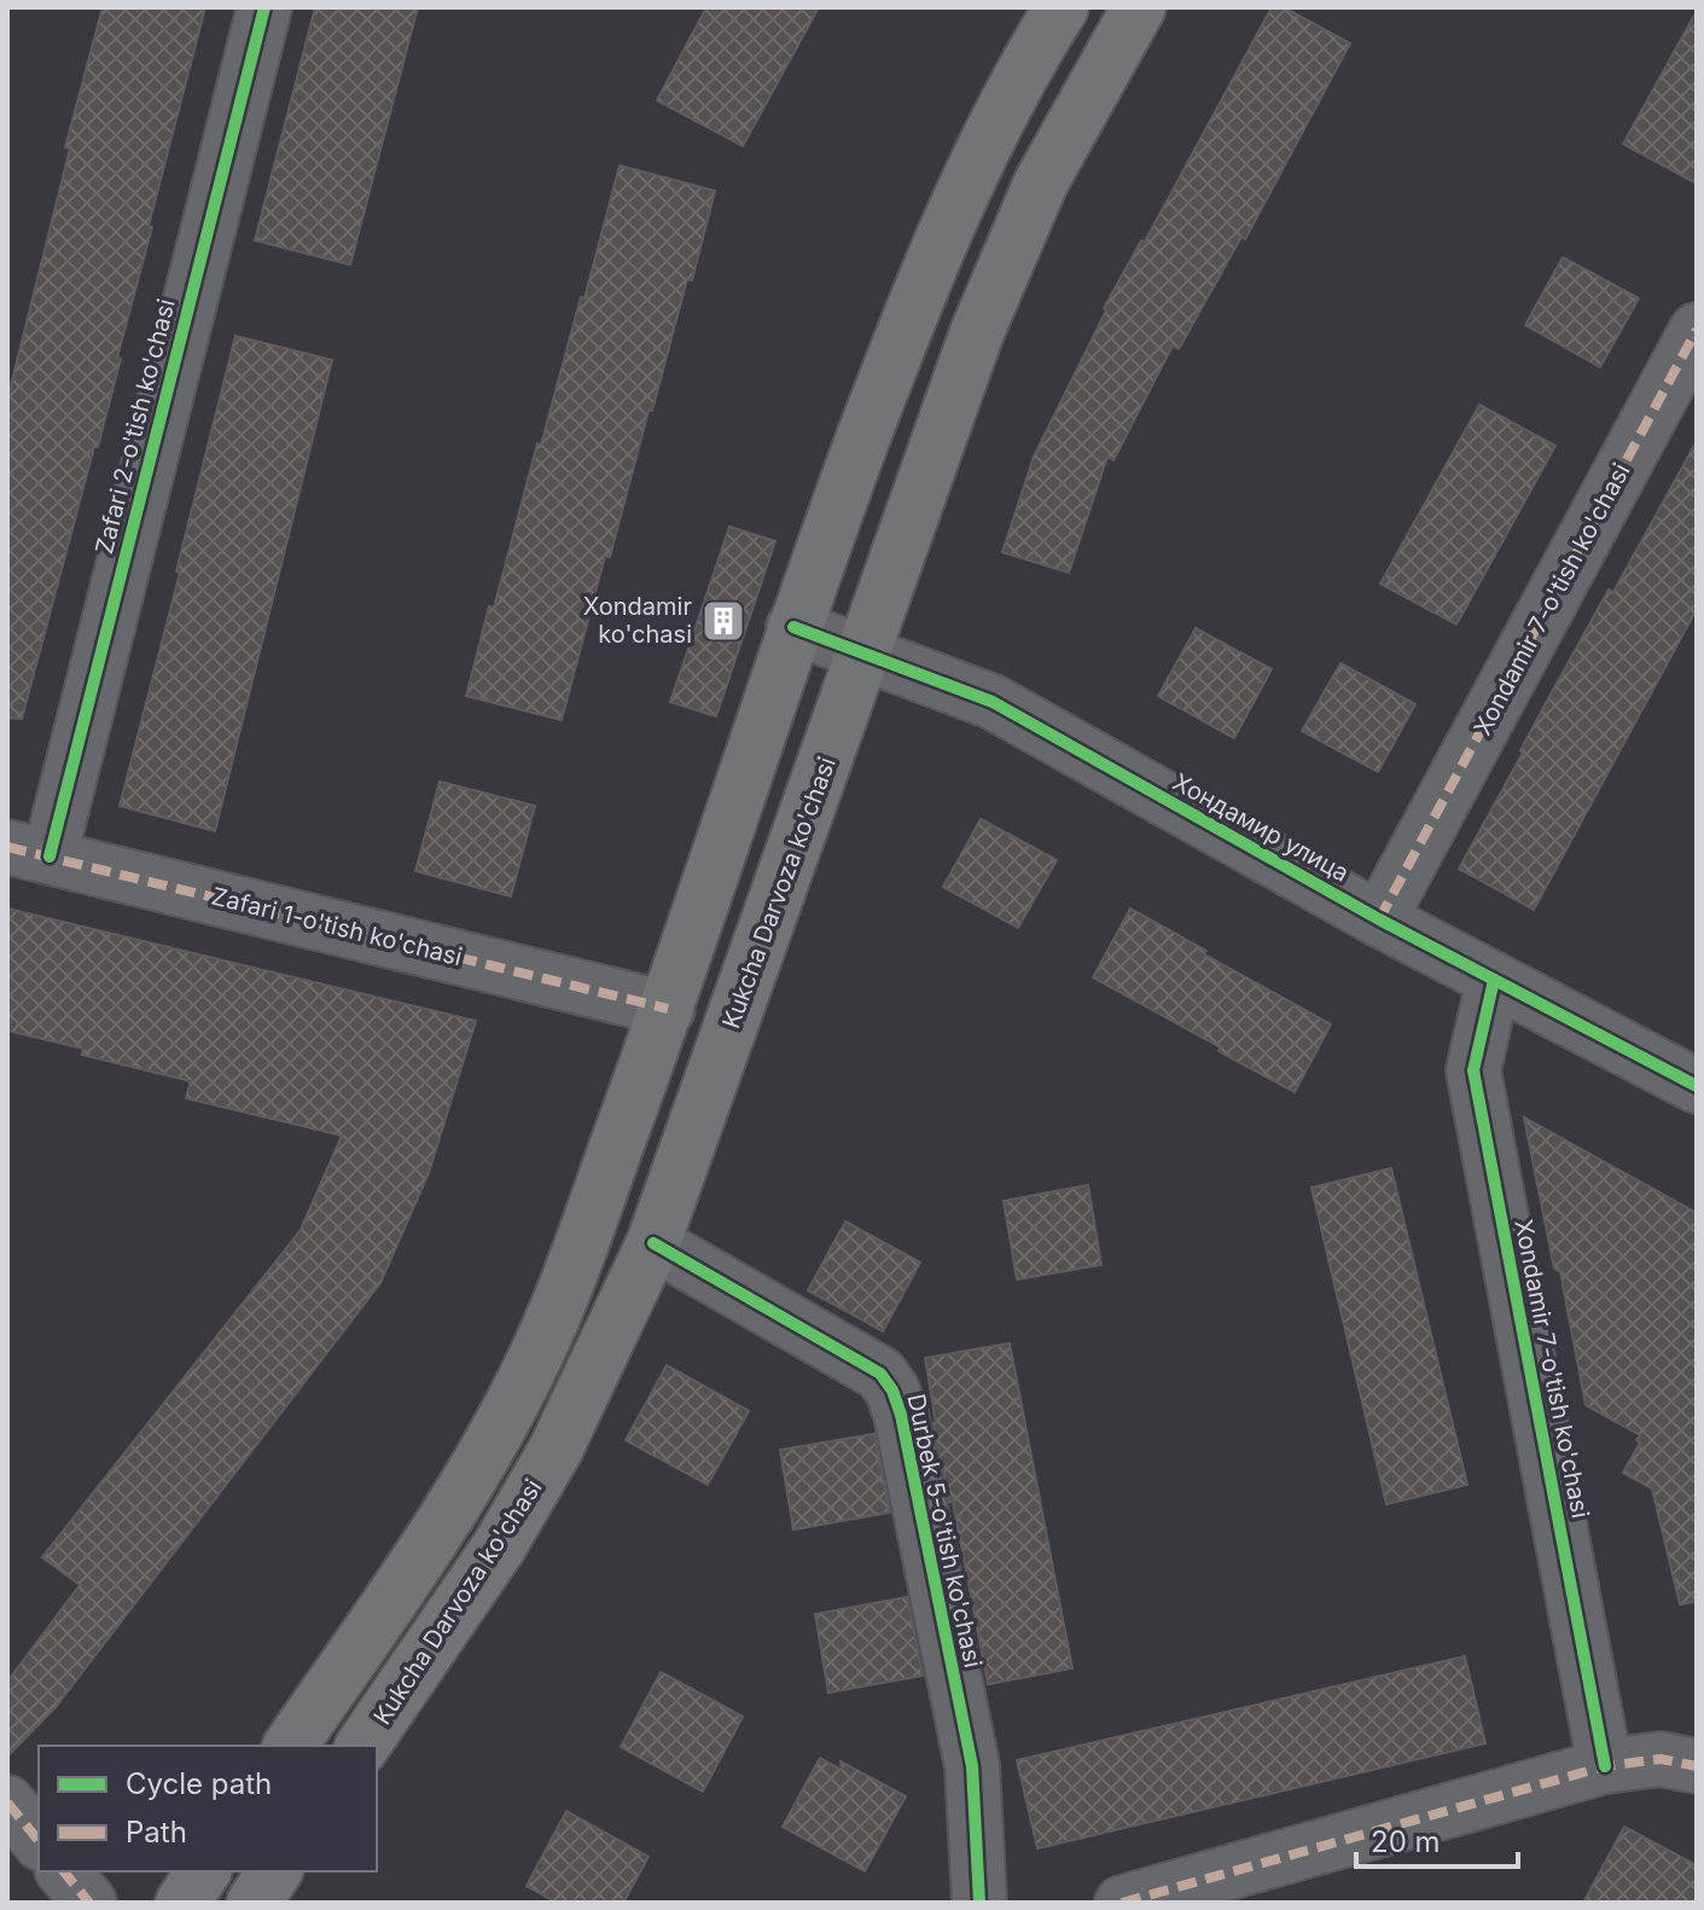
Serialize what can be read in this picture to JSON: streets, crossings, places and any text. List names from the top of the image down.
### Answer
{
  "streets": {
    "main road": ["Kukcha Darvoza ko'chasi"],
    "street": [
      "Zafari 2-o'tish ko'chasi",
      "Xondamir 7-o'tish ko'chasi",
      "Хондамир улица",
      "Zafari 1-o'tish ko'chasi",
      "Durbek 5-o'tish ko'chasi"
    ]
  },
  "crossings": [
    ["Zafari 2-o'tish ko'chasi", "Zafari 1-o'tish ko'chasi"],
    ["Xondamir 7-o'tish ko'chasi", "Хондамир улица"],
    ["Хондамир улица", "Kukcha Darvoza ko'chasi"],
    ["Kukcha Darvoza ko'chasi", "Durbek 5-o'tish ko'chasi"]
  ],
  "places": {
    "building": ["Xondamir ko'chasi"]
  },
  "legend": ["Cycle path", "Path"],
  "scale_bar": "20 m"
}
